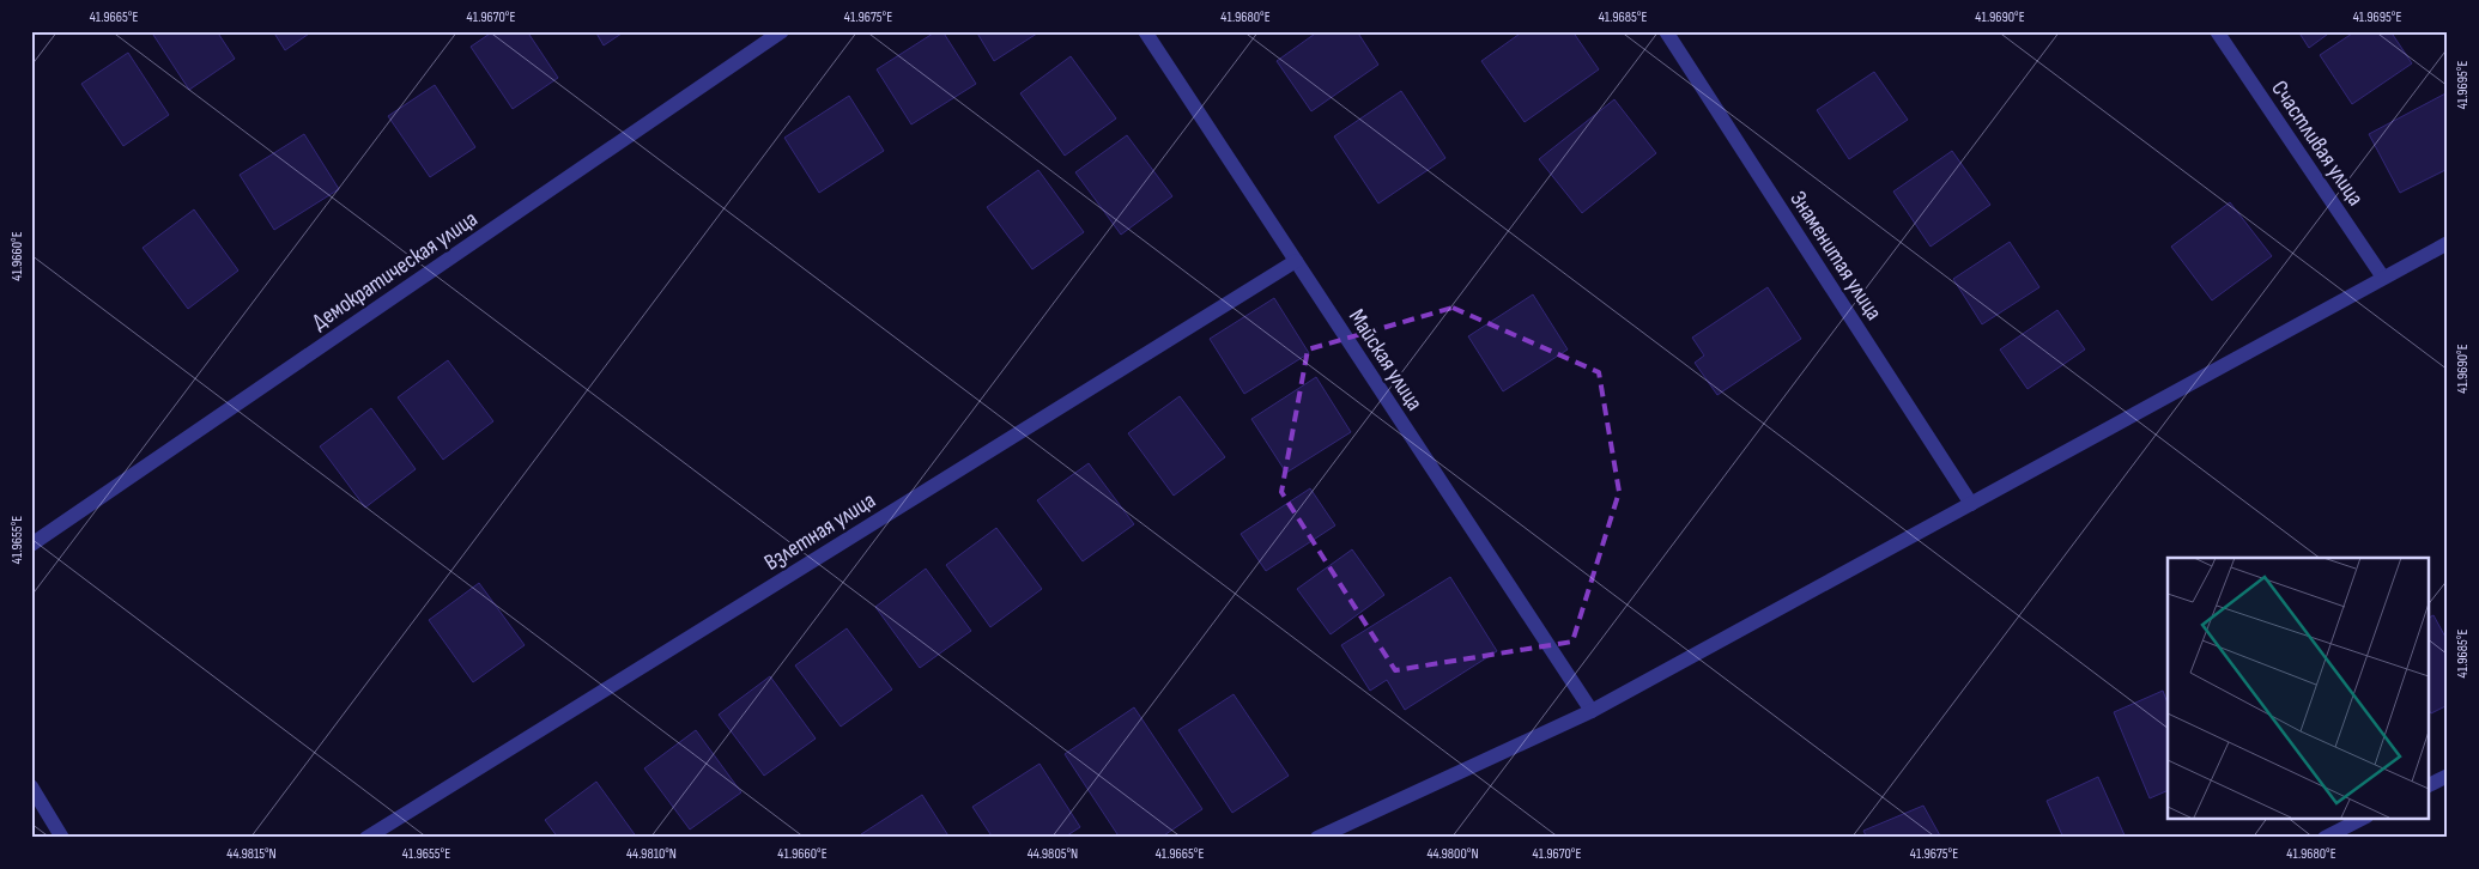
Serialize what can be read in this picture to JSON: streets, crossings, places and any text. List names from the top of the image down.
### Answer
{
  "streets": {
    "street": [
      "Счастливая улица",
      "Знаменитая улица",
      "Демократическая улица",
      "Майская улица",
      "Взлетная улица"
    ]
  },
  "crossings": [
    ["Майская улица", "Взлетная улица"]
  ],
  "coordinates": [
    "41.9665°E",
    "41.9670°E",
    "41.9675°E",
    "41.9680°E",
    "41.9685°E",
    "41.9690°E",
    "41.9695°E",
    "41.9660°E",
    "41.9655°E",
    "44.9815°N",
    "44.9810°N",
    "44.9805°N",
    "44.9800°N"
  ]
}
